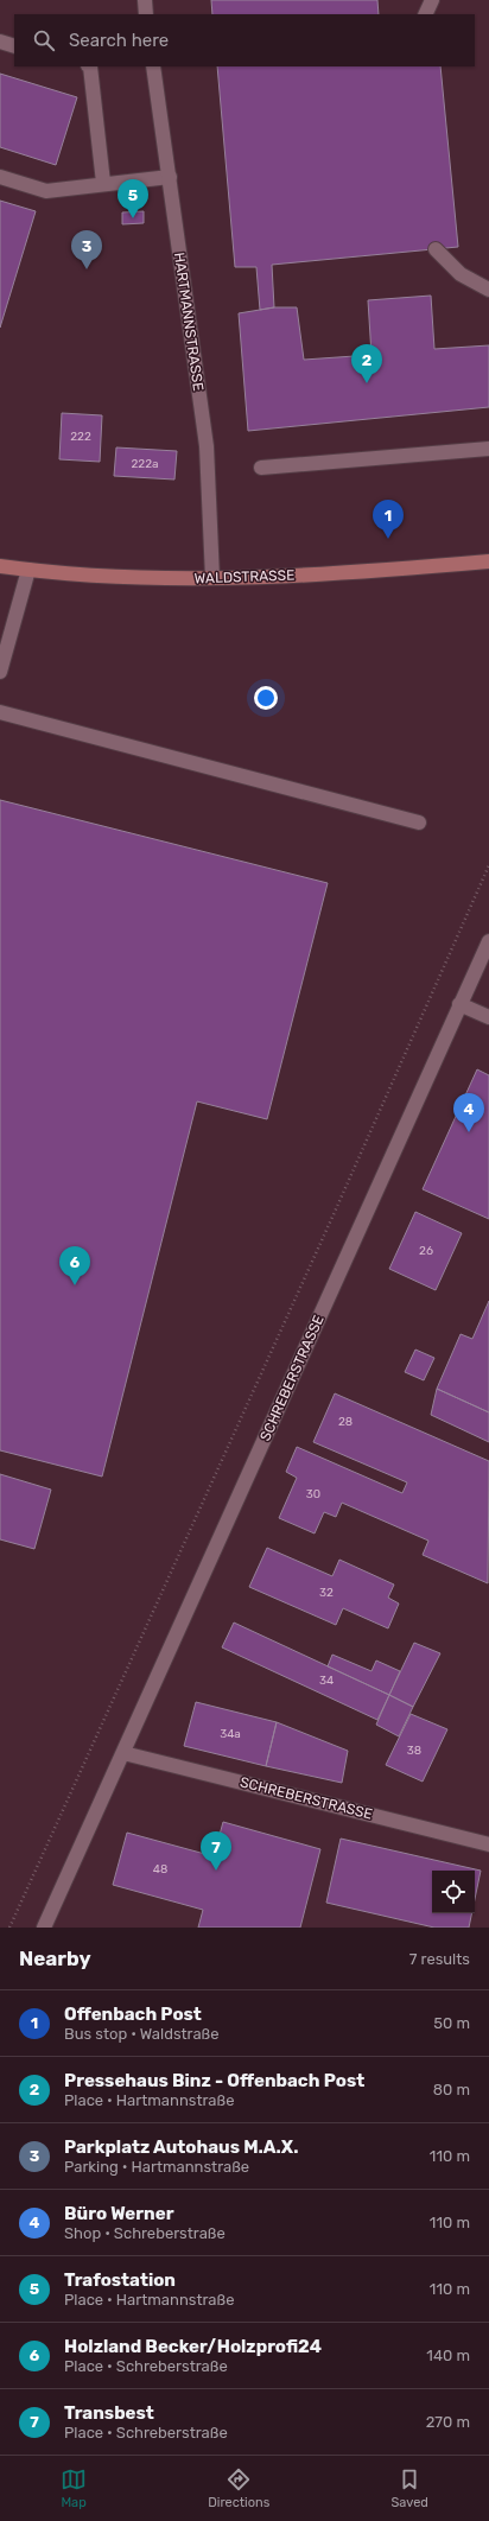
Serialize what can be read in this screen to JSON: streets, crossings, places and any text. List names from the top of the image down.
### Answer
{
  "streets": {
    "main road": ["WALDSTRASSE"],
    "street": ["HARTMANNSTRASSE", "SCHREBERSTRASSE"]
  },
  "crossings": [
    ["HARTMANNSTRASSE", "WALDSTRASSE"]
  ],
  "house_numbers": [
    "222",
    "222a",
    "26",
    "28",
    "30",
    "32",
    "34",
    "34a",
    "38",
    "48"
  ],
  "page": {
    "search": "Search here",
    "pins": [
      "5",
      "3",
      "2",
      "1",
      "4",
      "6",
      "7"
    ],
    "heading": ["Nearby", "7 results"],
    "list": [
      {
        "mark": "1",
        "name": "Offenbach Post",
        "note": "Bus stop · Waldstraße",
        "value": "50 m"
      },
      {
        "mark": "2",
        "name": "Pressehaus Binz - Offenbach Post",
        "note": "Place · Hartmannstraße",
        "value": "80 m"
      },
      {
        "mark": "3",
        "name": "Parkplatz Autohaus M.A.X.",
        "note": "Parking · Hartmannstraße",
        "value": "110 m"
      },
      {
        "mark": "4",
        "name": "Büro Werner",
        "note": "Shop · Schreberstraße",
        "value": "110 m"
      },
      {
        "mark": "5",
        "name": "Trafostation",
        "note": "Place · Hartmannstraße",
        "value": "110 m"
      },
      {
        "mark": "6",
        "name": "Holzland Becker/Holzprofi24",
        "note": "Place · Schreberstraße",
        "value": "140 m"
      },
      {
        "mark": "7",
        "name": "Transbest",
        "note": "Place · Schreberstraße",
        "value": "270 m"
      }
    ],
    "nav": ["Map", "Directions", "Saved"]
  }
}
